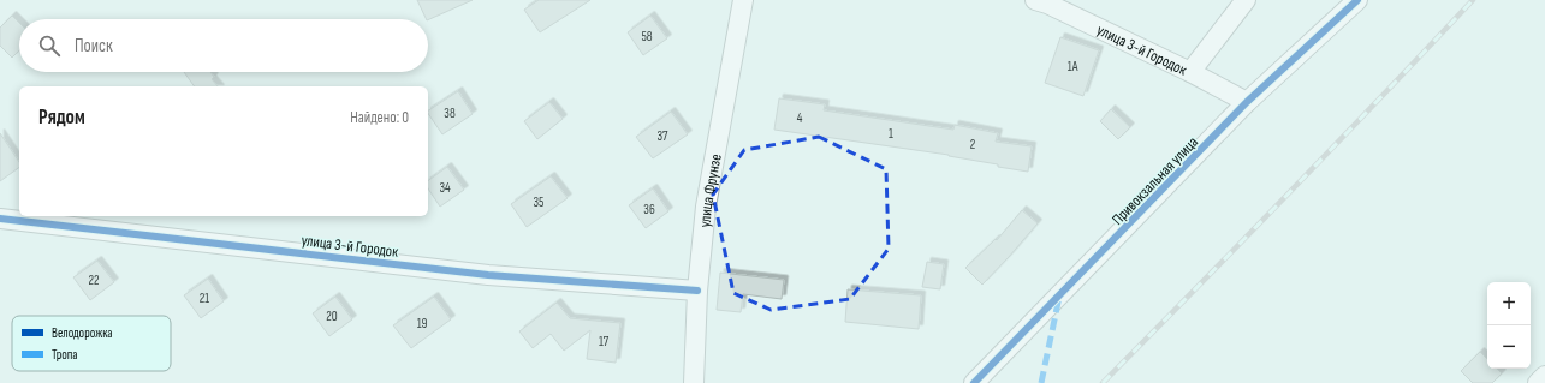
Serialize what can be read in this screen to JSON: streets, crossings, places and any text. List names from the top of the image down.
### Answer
{
  "streets": {
    "street": ["улица 3-й Городок", "Привокзальная улица", "улица Фрунзе"]
  },
  "crossings": [
    ["улица 3-й Городок", "Привокзальная улица"],
    ["улица 3-й Городок", "улица Фрунзе"]
  ],
  "house_numbers": [
    "58",
    "1А",
    "38",
    "4",
    "1",
    "37",
    "2",
    "34",
    "35",
    "36",
    "22",
    "21",
    "20",
    "19",
    "17"
  ],
  "legend": ["Велодорожка", "Тропа"],
  "page": {
    "search": "Поиск",
    "heading": ["Рядом", "Найдено: 0"],
    "map_buttons": ["+", "−"]
  }
}
